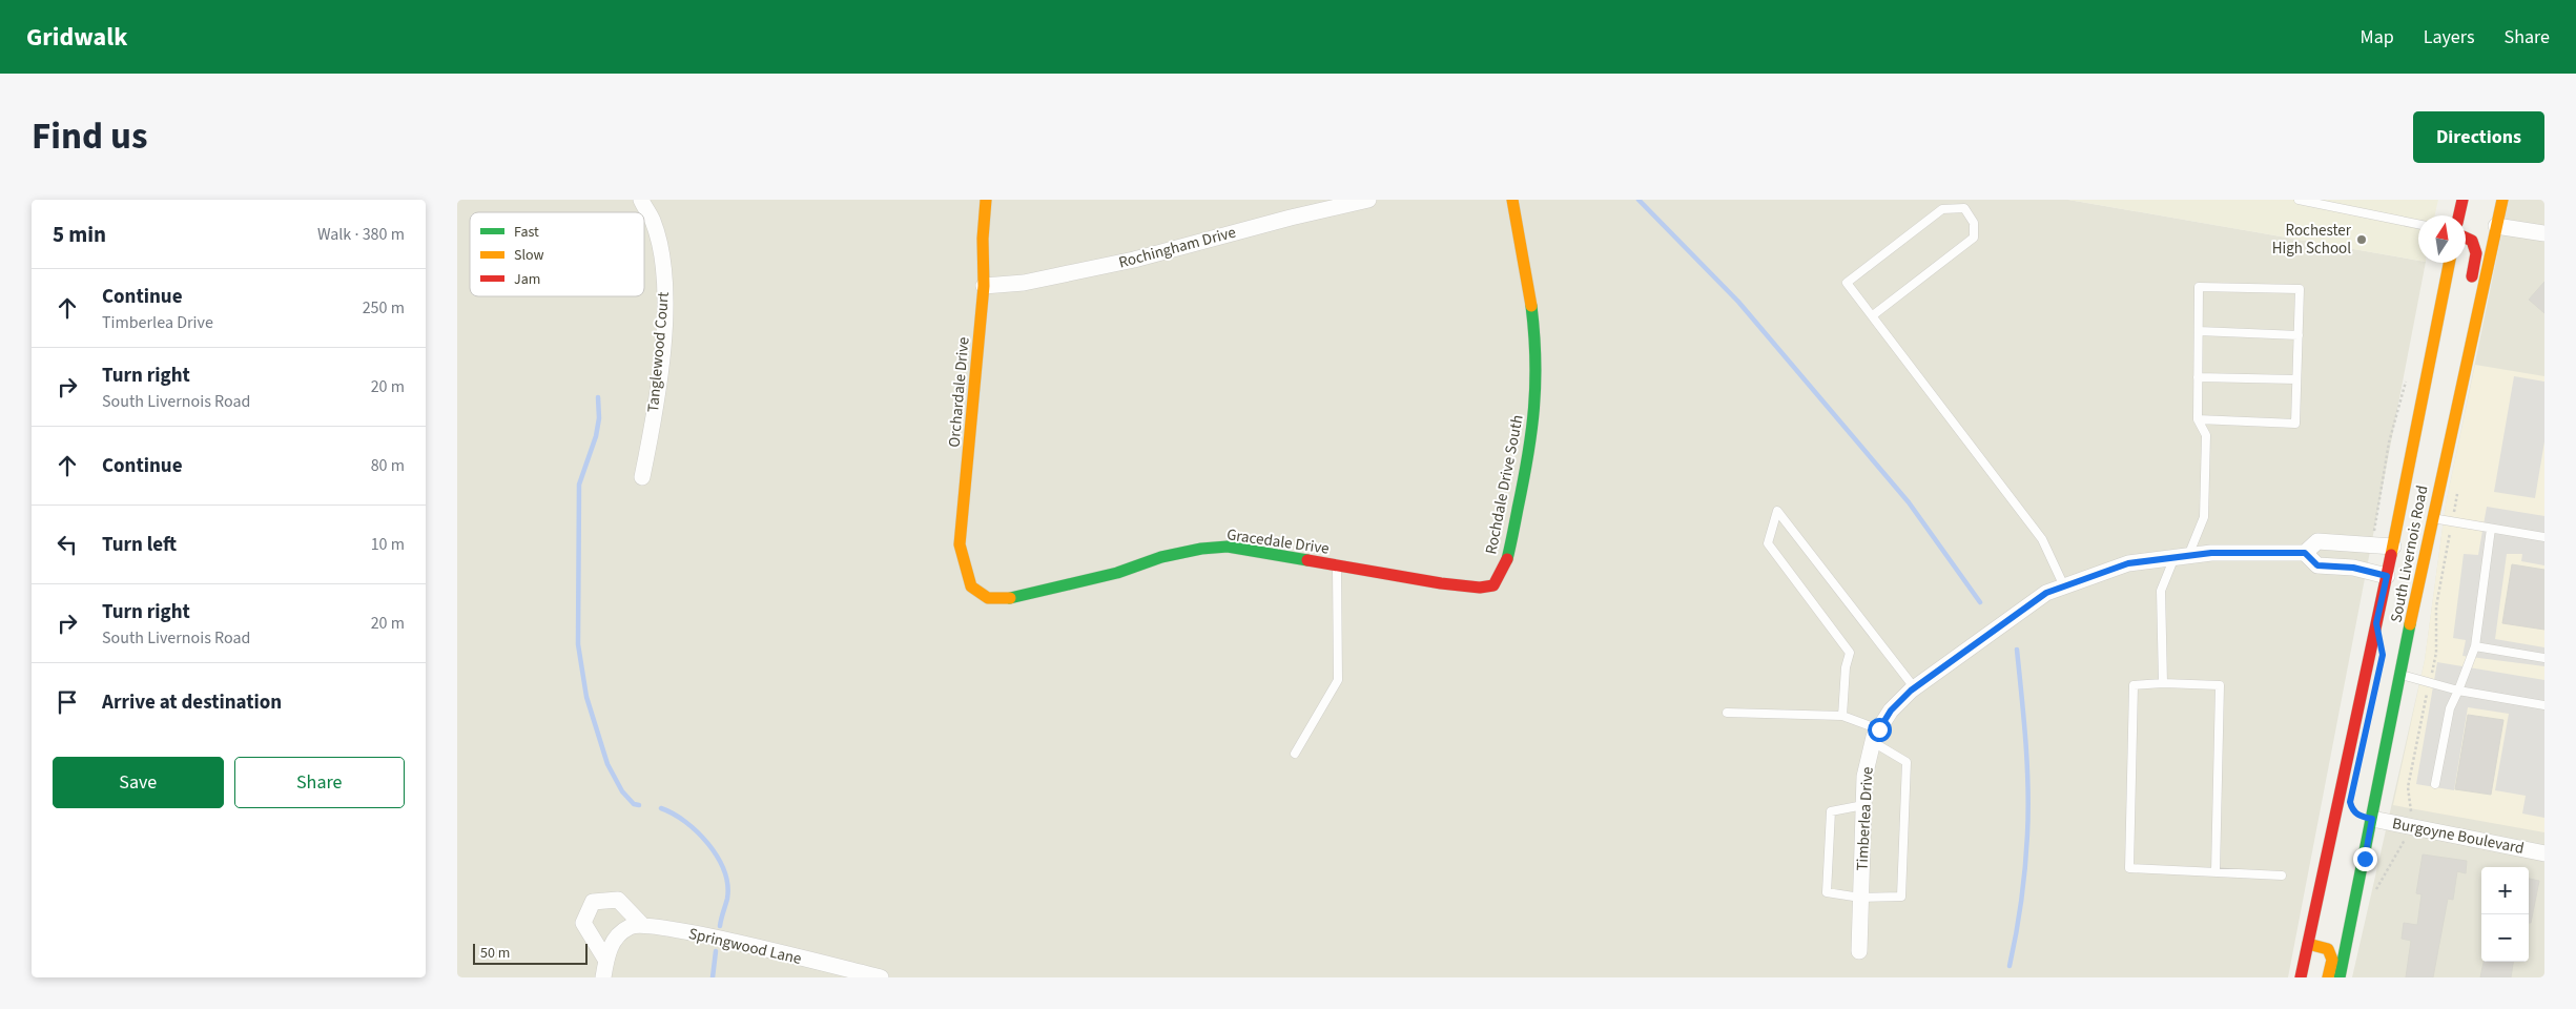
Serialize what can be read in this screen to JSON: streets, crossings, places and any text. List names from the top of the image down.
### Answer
{
  "streets": {
    "main road": [
      "Orchardale Drive",
      "Rochdale Drive South",
      "Gracedale Drive",
      "South Livernois Road"
    ],
    "street": [
      "Rochingham Drive",
      "Tanglewood Court",
      "Timberlea Drive",
      "Burgoyne Boulevard",
      "Springwood Lane"
    ]
  },
  "crossings": [
    ["Rochingham Drive", "Orchardale Drive"],
    ["Orchardale Drive", "Gracedale Drive"],
    ["Rochdale Drive South", "Gracedale Drive"],
    ["South Livernois Road", "Timberlea Drive"],
    ["South Livernois Road", "Burgoyne Boulevard"]
  ],
  "places": ["Rochester High School"],
  "legend": ["Fast", "Slow", "Jam"],
  "scale_bar": "50 m",
  "north": "top",
  "page": {
    "header": "Gridwalk",
    "nav": ["Map", "Layers", "Share"],
    "title": "Find us",
    "buttons": [
      "Directions",
      ["Save", "Share"]
    ],
    "heading": ["5 min", "Walk · 380 m"],
    "list": [
      ["Continue", "Timberlea Drive", "250 m"],
      ["Turn right", "South Livernois Road", "20 m"],
      ["Continue", "80 m"],
      ["Turn left", "10 m"],
      ["Turn right", "South Livernois Road", "20 m"],
      "Arrive at destination"
    ],
    "map_buttons": ["+", "−"],
    "scale": "50 m"
  }
}
